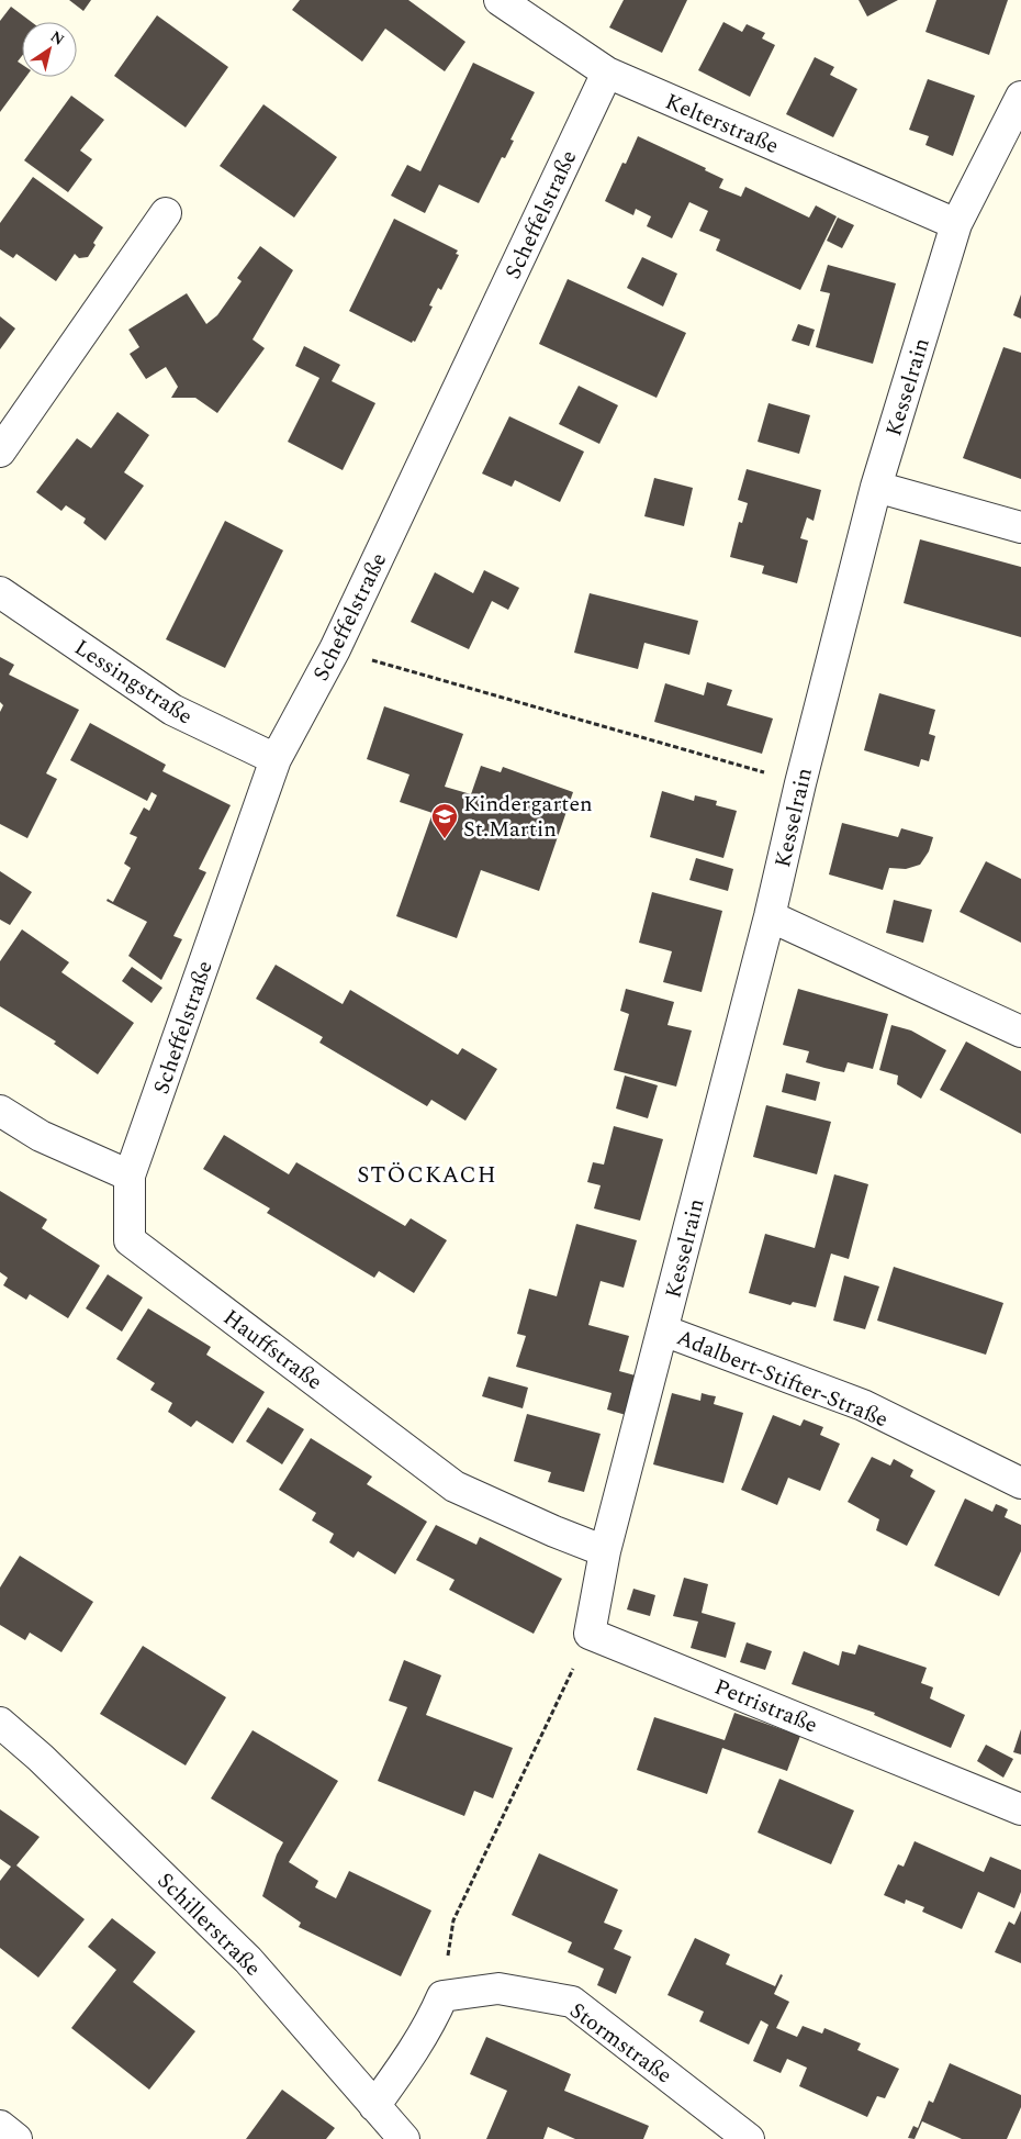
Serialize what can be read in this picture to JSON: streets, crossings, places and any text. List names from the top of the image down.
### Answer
{
  "streets": {
    "street": [
      "Kelterstraße",
      "Scheffelstraße",
      "Kesselrain",
      "Lessingstraße",
      "Hauffstraße",
      "Adalbert-Stifter-Straße",
      "Petristraße",
      "Schillerstraße",
      "Stormstraße"
    ]
  },
  "crossings": [
    ["Kelterstraße", "Scheffelstraße"],
    ["Kelterstraße", "Kesselrain"],
    ["Scheffelstraße", "Lessingstraße"],
    ["Scheffelstraße", "Hauffstraße"],
    ["Kesselrain", "Hauffstraße"],
    ["Kesselrain", "Adalbert-Stifter-Straße"]
  ],
  "districts": ["STÖCKACH"],
  "places": {
    "school or university": ["Kindergarten St.Martin"]
  },
  "north": "top right"
}
